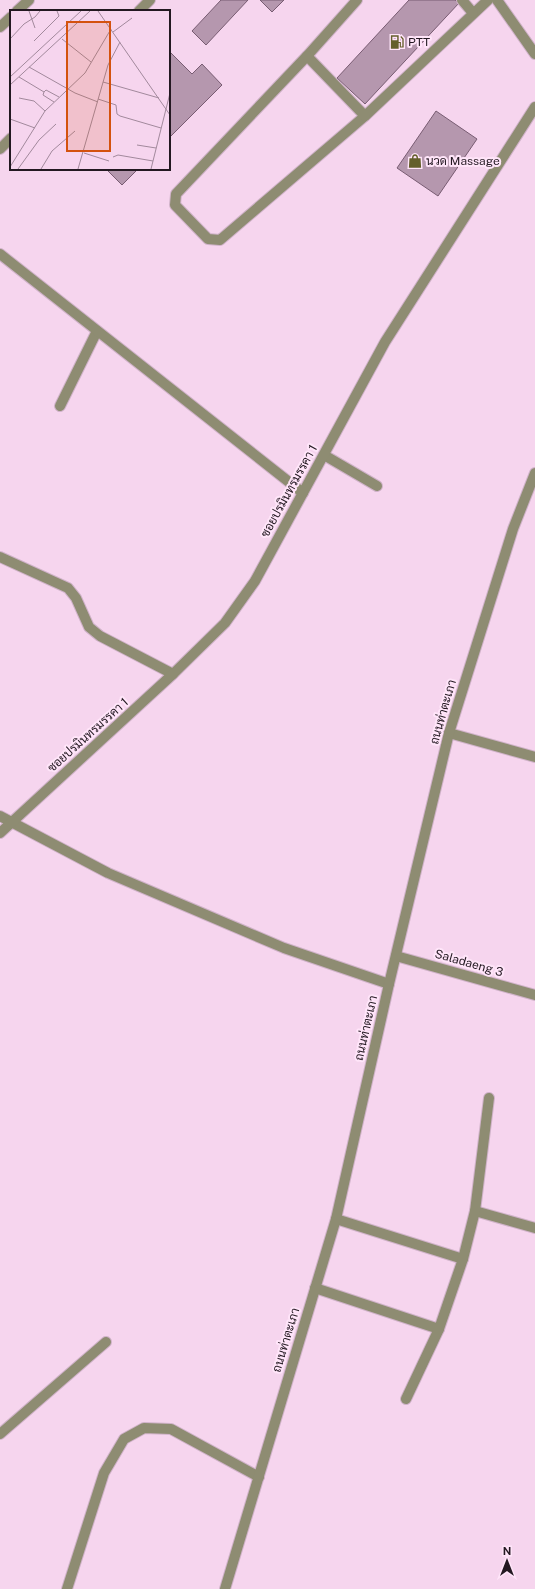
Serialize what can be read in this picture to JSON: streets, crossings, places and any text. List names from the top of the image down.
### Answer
{
  "streets": {
    "street": ["ซอยปรมินทรมรรคา 1", "ถนนท่าตะเภา", "Saladaeng 3"]
  },
  "crossings": [
    ["ถนนท่าตะเภา", "Saladaeng 3"]
  ],
  "places": {
    "fuel station": ["PTT"],
    "shop": ["นวด Massage"]
  },
  "north": "top"
}
